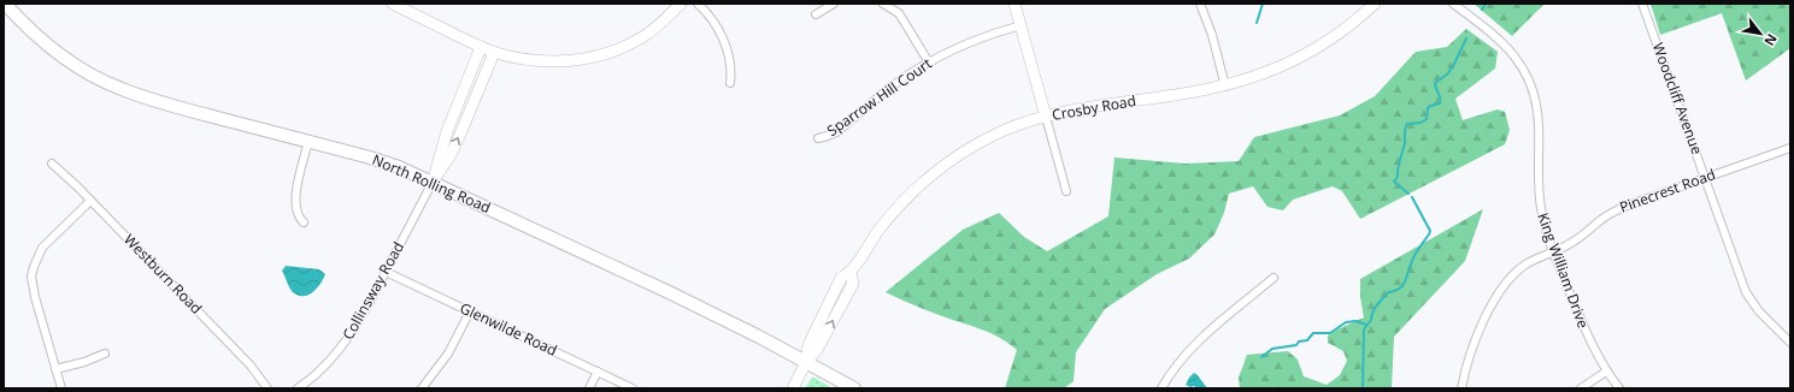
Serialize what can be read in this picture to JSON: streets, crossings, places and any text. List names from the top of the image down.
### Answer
{
  "streets": {
    "main road": ["North Rolling Road"],
    "street": [
      "Sparrow Hill Court",
      "Woodcliff Avenue",
      "Crosby Road",
      "Pinecrest Road",
      "King William Drive",
      "Westburn Road",
      "Collinsway Road",
      "Glenwilde Road"
    ]
  },
  "crossings": [
    ["Woodcliff Avenue", "Pinecrest Road"],
    ["Crosby Road", "North Rolling Road"],
    ["North Rolling Road", "Collinsway Road"],
    ["Pinecrest Road", "King William Drive"],
    ["Collinsway Road", "Glenwilde Road"]
  ],
  "north": "bottom right"
}
